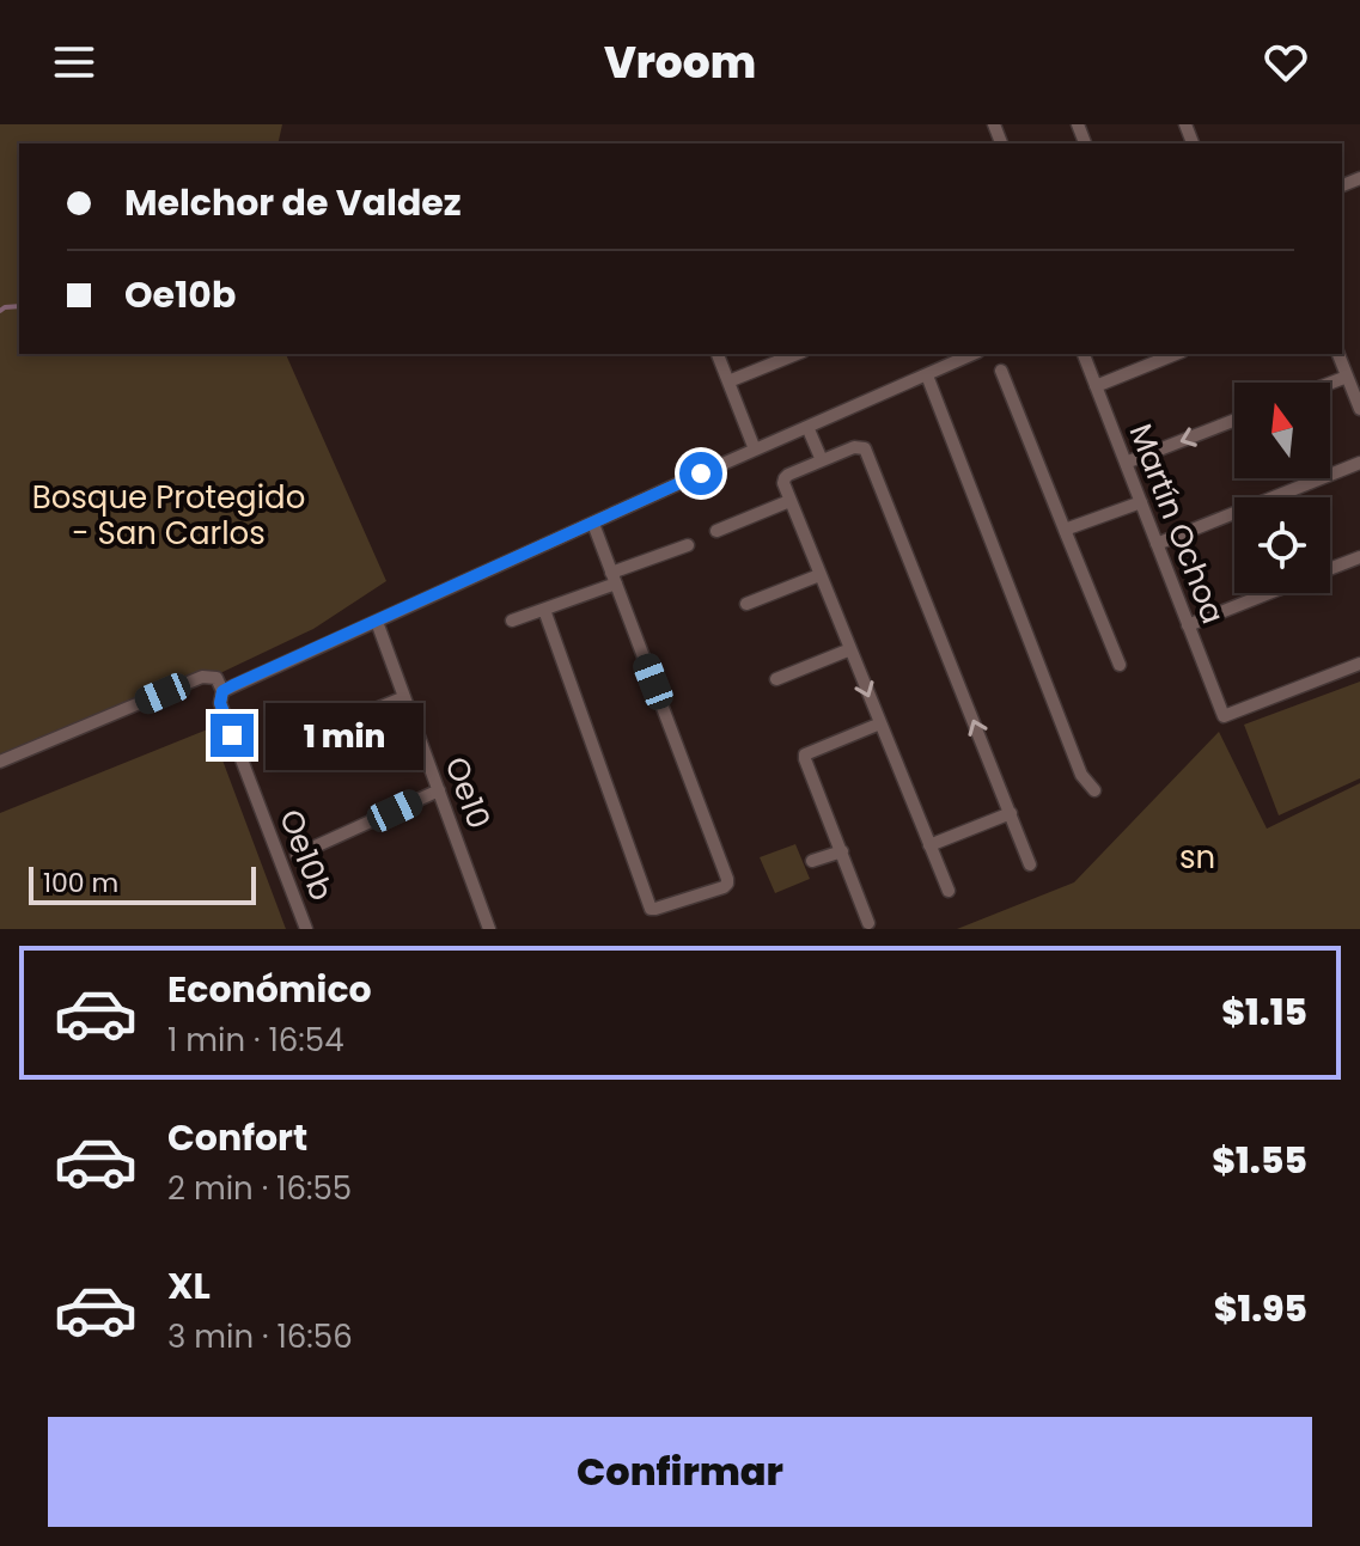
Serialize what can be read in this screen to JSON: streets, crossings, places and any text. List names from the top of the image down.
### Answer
{
  "streets": {
    "street": ["Martín Ochoa", "Oe10", "Oe10b"]
  },
  "parks": ["Bosque Protegido - San Carlos", "sn"],
  "scale_bar": "100 m",
  "north": "top",
  "page": {
    "header": "Vroom",
    "banner": ["Melchor de Valdez", "Oe10b"],
    "bubble": "1 min",
    "scale": "100 m",
    "list": [
      {
        "name": "Económico",
        "note": "1 min · 16:54",
        "value": "$1.15"
      },
      {
        "name": "Confort",
        "note": "2 min · 16:55",
        "value": "$1.55"
      },
      {
        "name": "XL",
        "note": "3 min · 16:56",
        "value": "$1.95"
      }
    ],
    "buttons": "Confirmar"
  }
}
